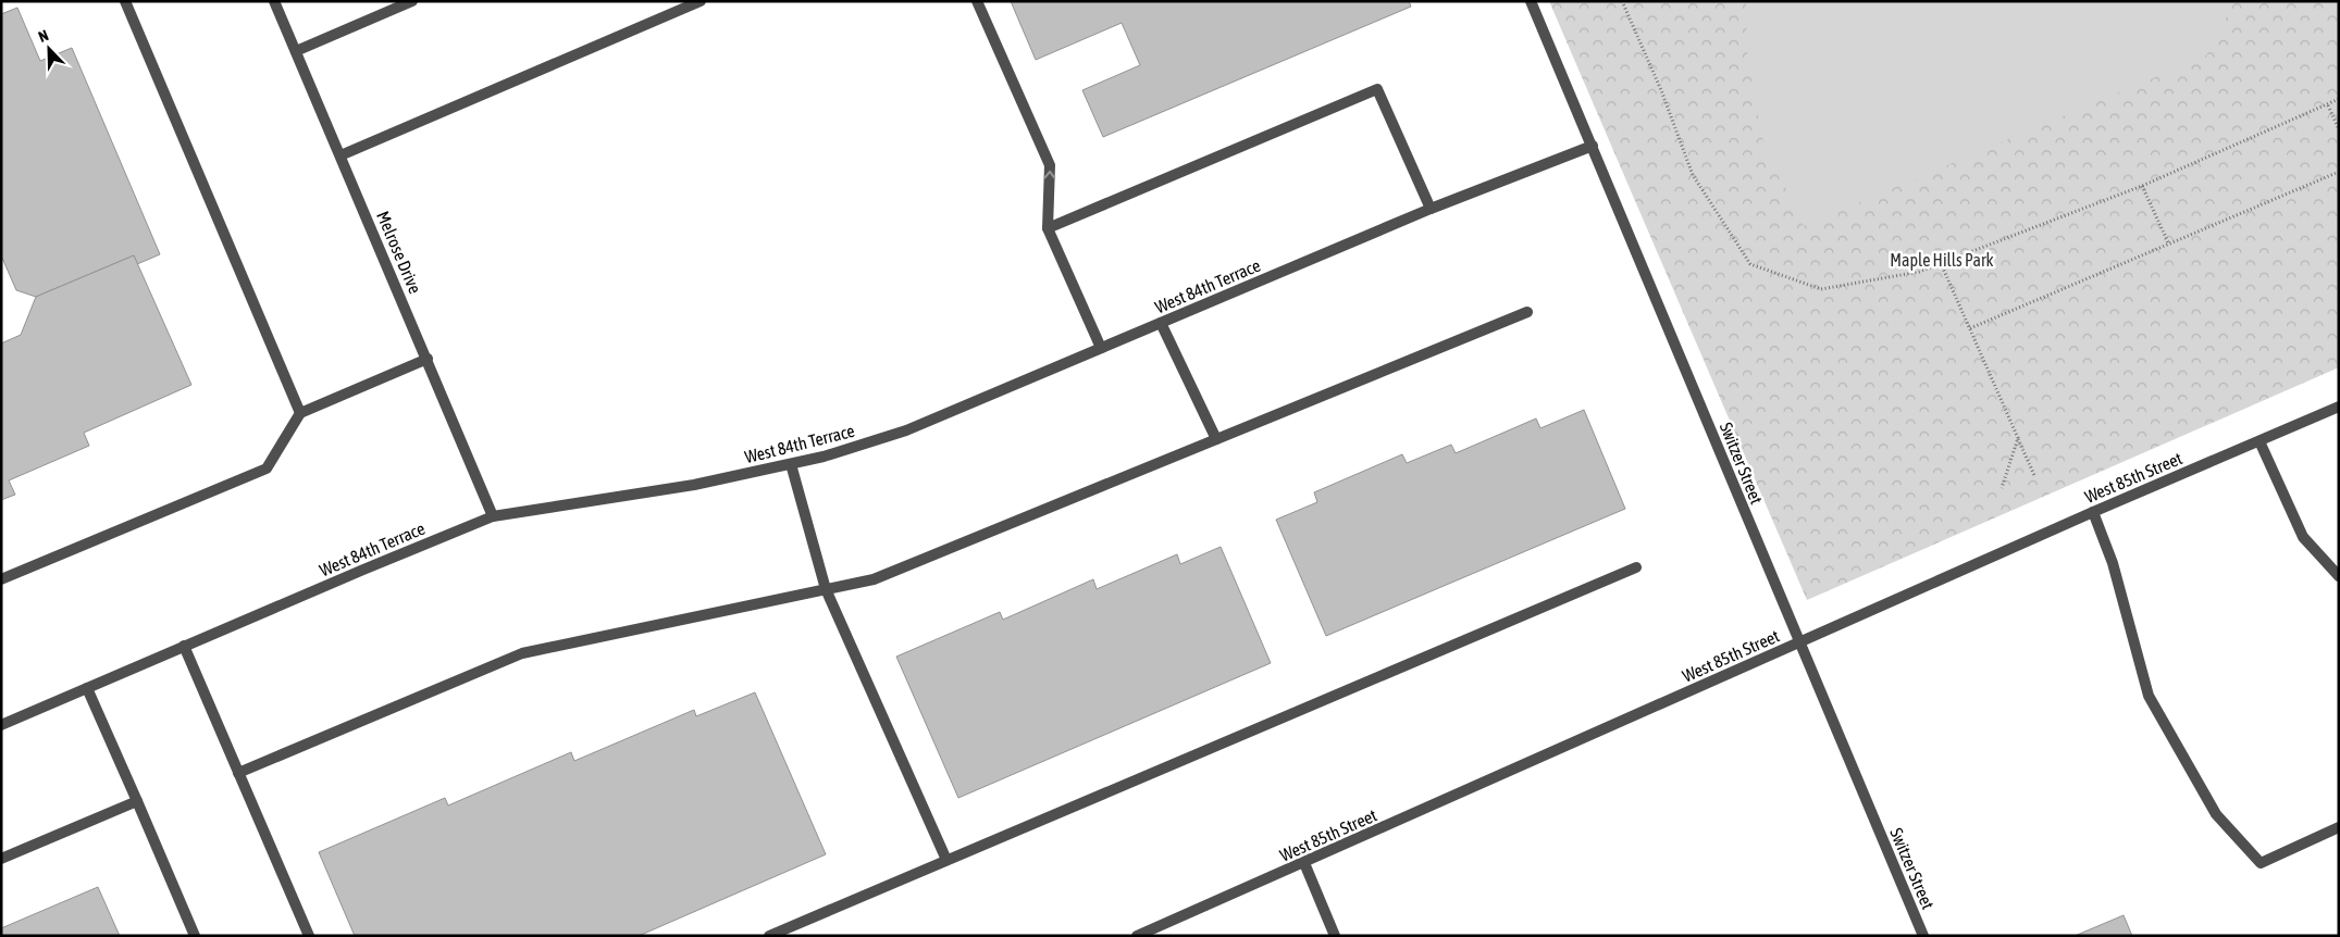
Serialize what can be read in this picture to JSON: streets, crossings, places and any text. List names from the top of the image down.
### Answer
{
  "streets": {
    "street": [
      "Melrose Drive",
      "West 84th Terrace",
      "Switzer Street",
      "West 85th Street"
    ]
  },
  "crossings": [
    ["Melrose Drive", "West 84th Terrace"],
    ["West 84th Terrace", "Switzer Street"],
    ["Switzer Street", "West 85th Street"]
  ],
  "parks": ["Maple Hills Park"],
  "north": "top left"
}
